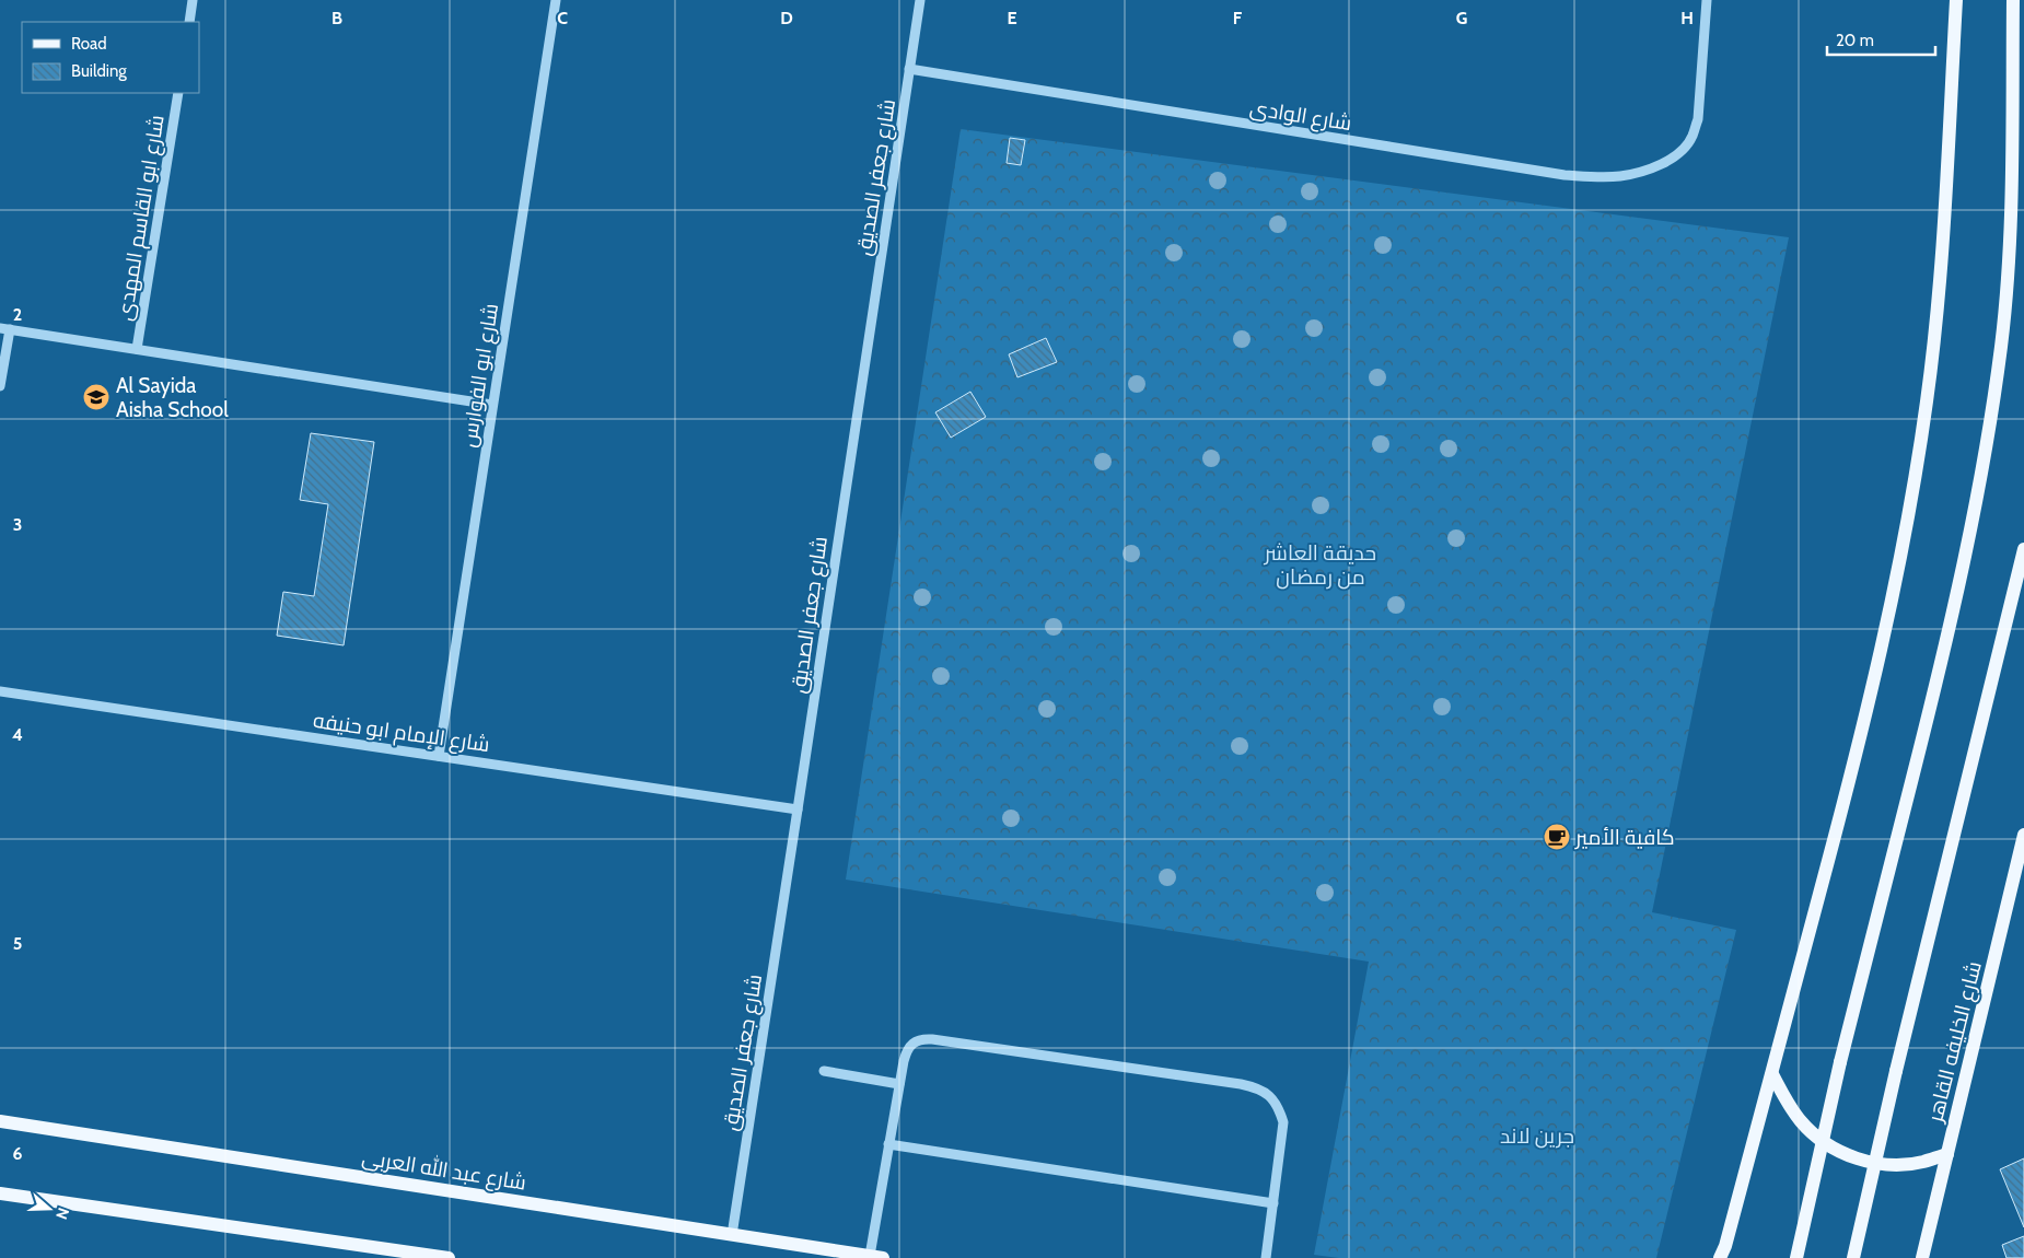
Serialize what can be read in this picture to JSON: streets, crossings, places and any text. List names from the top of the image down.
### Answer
{
  "streets": {
    "main road": ["شارع الخليفه القاهر", "شارع عبد الله العربى"],
    "street": [
      "شارع الوادى",
      "شارع جعفر الصديق",
      "شارع ابو القاسم المهدى",
      "شارع ابو الفوارس",
      "شارع الإمام ابو حنيفه"
    ]
  },
  "crossings": [
    ["شارع الوادى", "شارع جعفر الصديق"],
    ["شارع جعفر الصديق", "شارع الإمام ابو حنيفه"],
    ["شارع جعفر الصديق", "شارع عبد الله العربى"],
    ["شارع ابو الفوارس", "شارع الإمام ابو حنيفه"]
  ],
  "parks": ["حديقة العاشر من رمضان", "جرين لاند"],
  "places": {
    "school or university": ["Al Sayida Aisha School"],
    "cafe": ["كافية الأمير"]
  },
  "legend": ["Road", "Building"],
  "scale_bar": "20 m",
  "north": "right",
  "grid": {
    "columns": [
      "B",
      "C",
      "D",
      "E",
      "F",
      "G",
      "H"
    ],
    "rows": [
      "2",
      "3",
      "4",
      "5",
      "6"
    ]
  }
}
